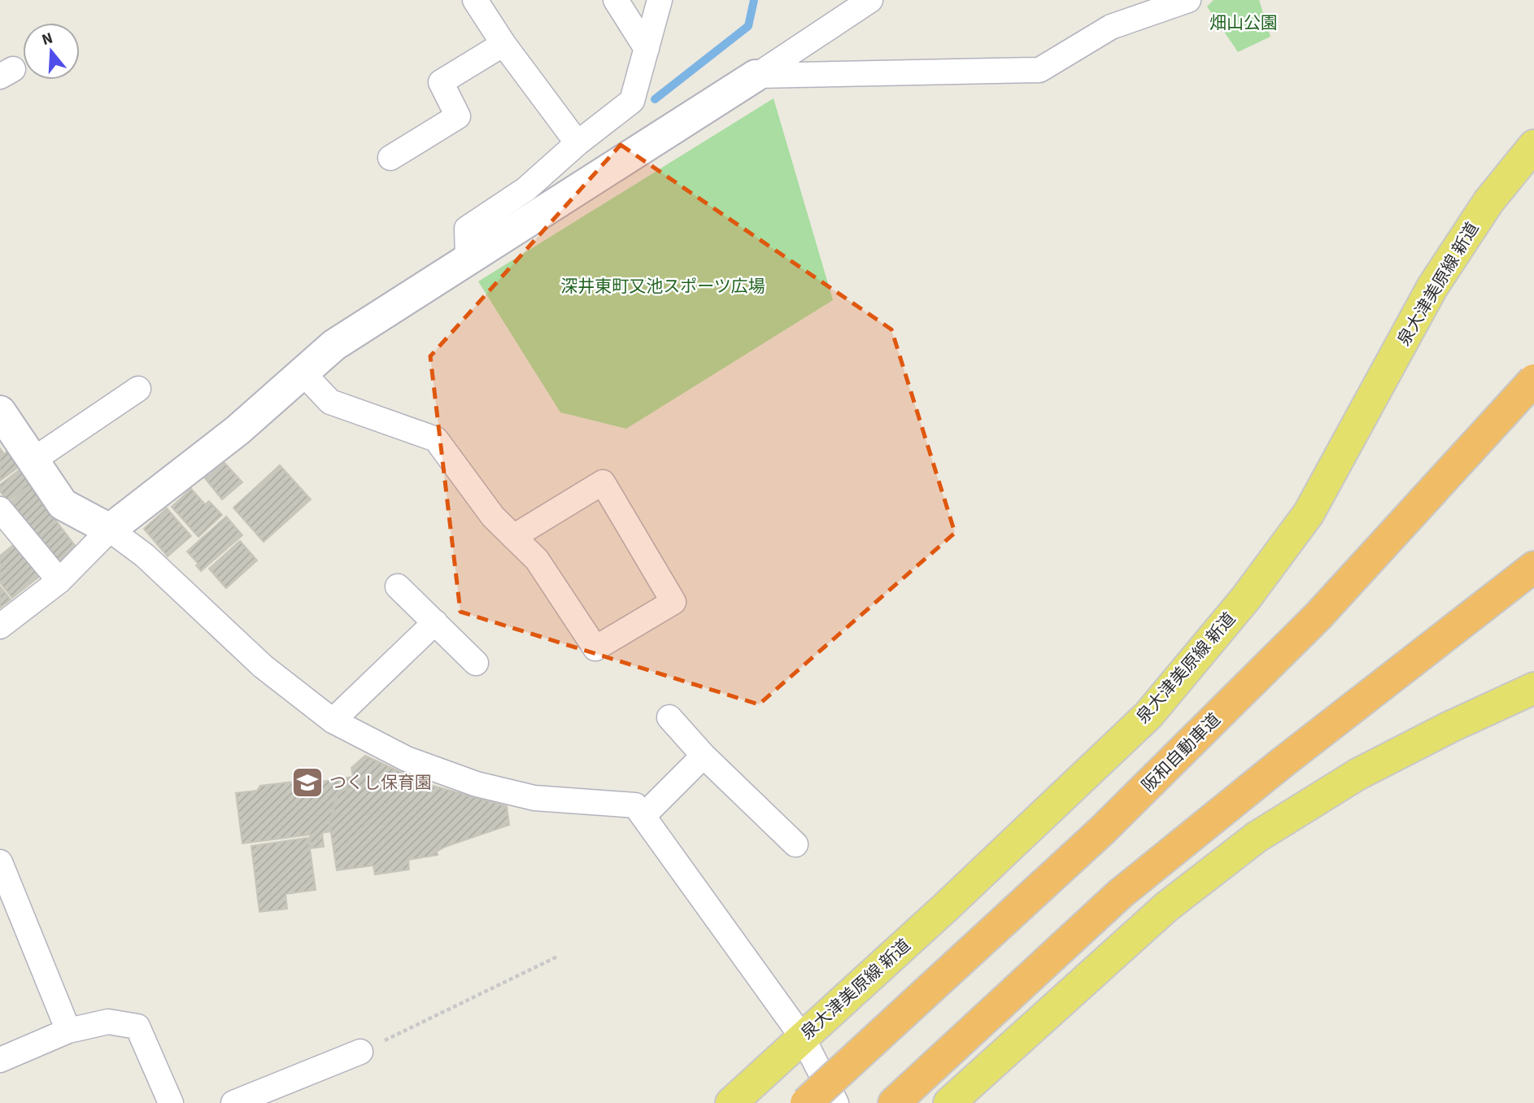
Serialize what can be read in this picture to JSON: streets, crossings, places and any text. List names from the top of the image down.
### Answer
{
  "streets": {
    "highway": ["阪和自動車道"],
    "main road": ["泉大津美原線 新道"]
  },
  "parks": ["畑山公園", "深井東町又池スポーツ広場"],
  "places": {
    "school or university": ["つくし保育園"]
  },
  "north": "top"
}
